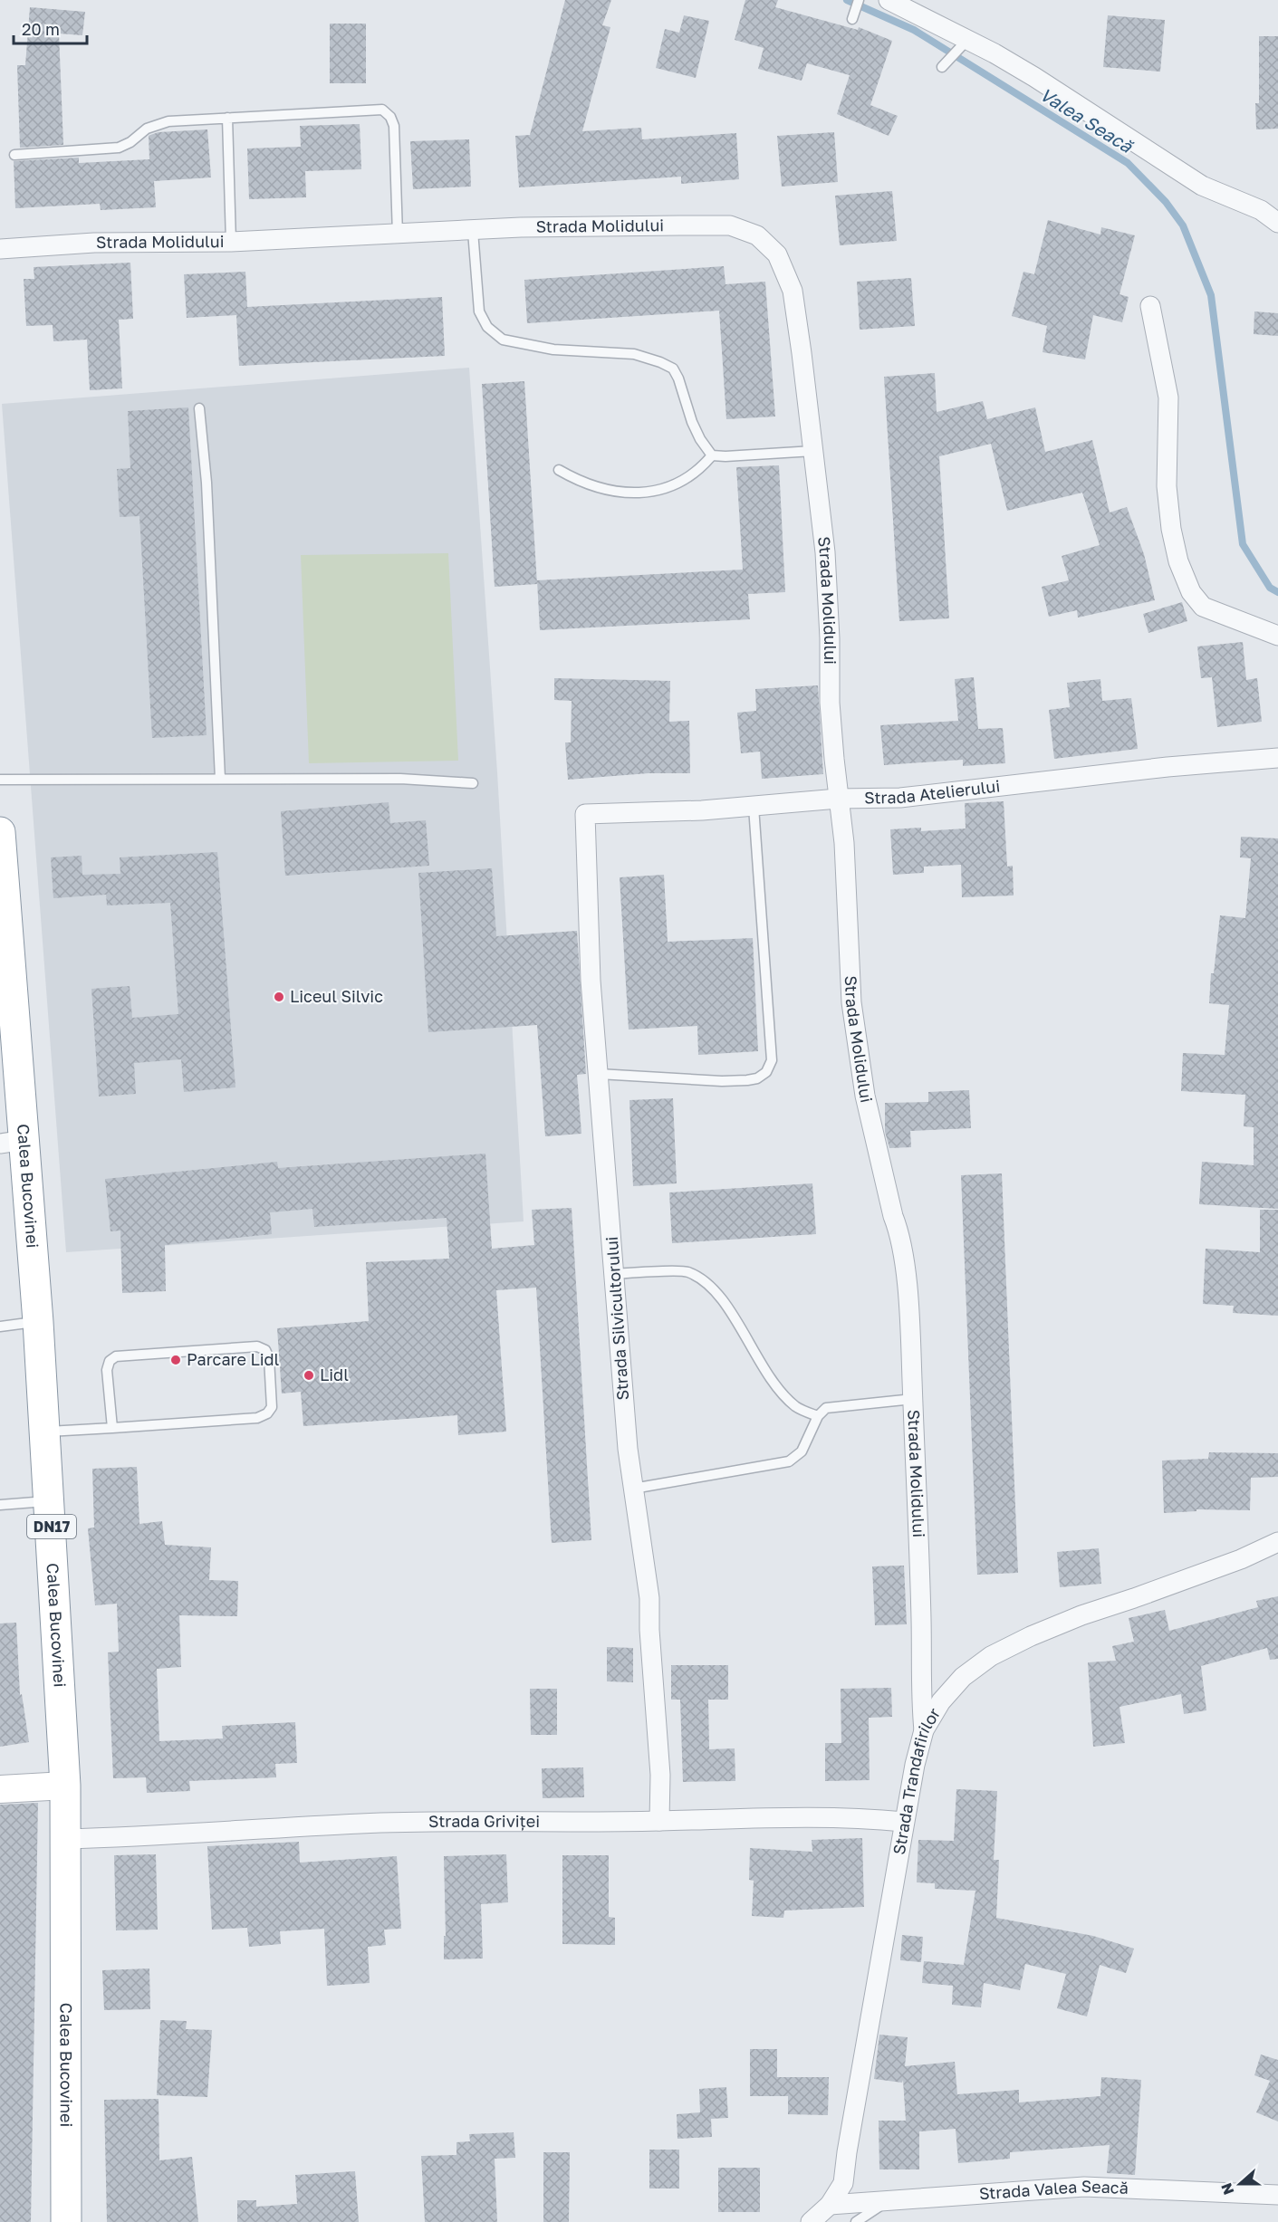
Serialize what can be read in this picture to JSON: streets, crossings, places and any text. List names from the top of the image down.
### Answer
{
  "streets": {
    "highway": ["Calea Bucovinei", "DN17"],
    "street": [
      "Strada Molidului",
      "Strada Atelierului",
      "Strada Silvicultorului",
      "Strada Trandafirilor",
      "Strada Griviței",
      "Strada Valea Seacă"
    ]
  },
  "crossings": [
    ["Strada Molidului", "Strada Atelierului"],
    ["Strada Molidului", "Strada Trandafirilor"],
    ["Strada Atelierului", "Strada Silvicultorului"],
    ["Calea Bucovinei", "Strada Griviței"],
    ["Strada Silvicultorului", "Strada Griviței"],
    ["Strada Trandafirilor", "Strada Griviței"],
    ["Strada Trandafirilor", "Strada Valea Seacă"]
  ],
  "water": ["Valea Seacă"],
  "places": ["Liceul Silvic", "Parcare Lidl", "Lidl"],
  "scale_bar": "20 m",
  "north": "left"
}
